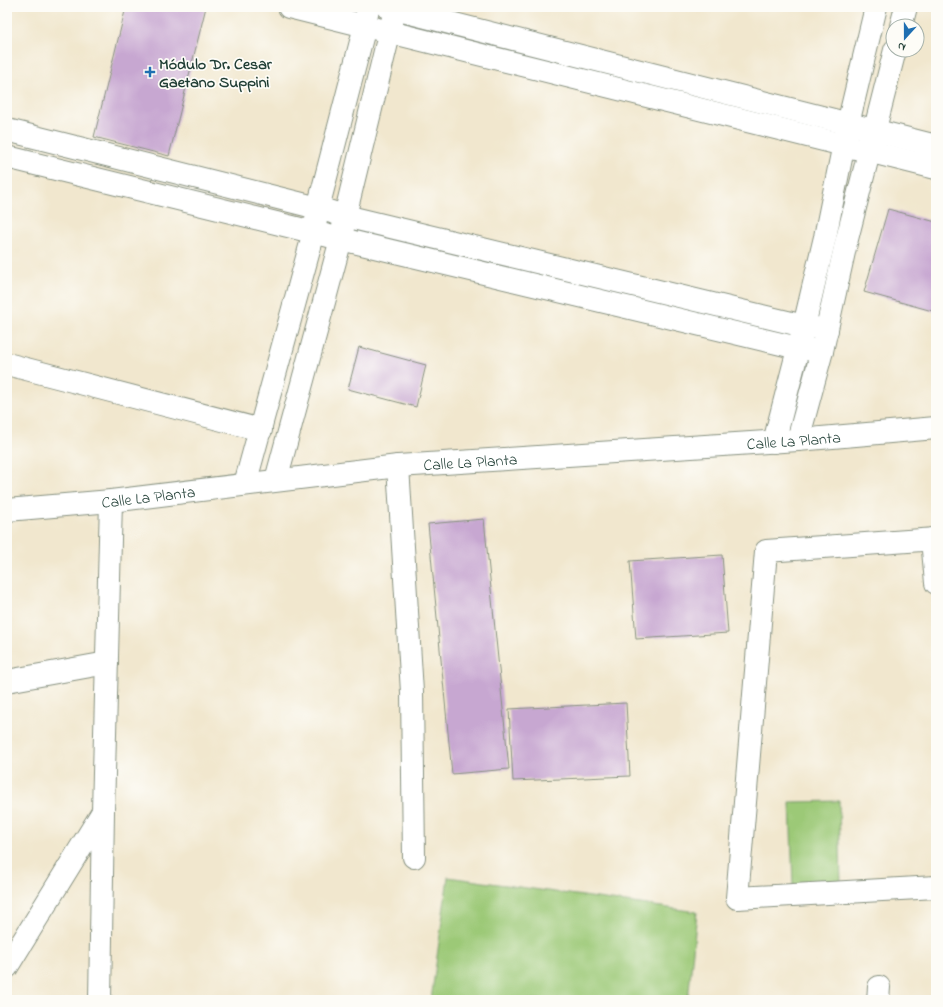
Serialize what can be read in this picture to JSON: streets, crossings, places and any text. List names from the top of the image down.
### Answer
{
  "streets": {
    "street": ["Calle La Planta"]
  },
  "places": {
    "health": ["Módulo Dr. Cesar Gaetano Suppini"]
  },
  "north": "bottom"
}
